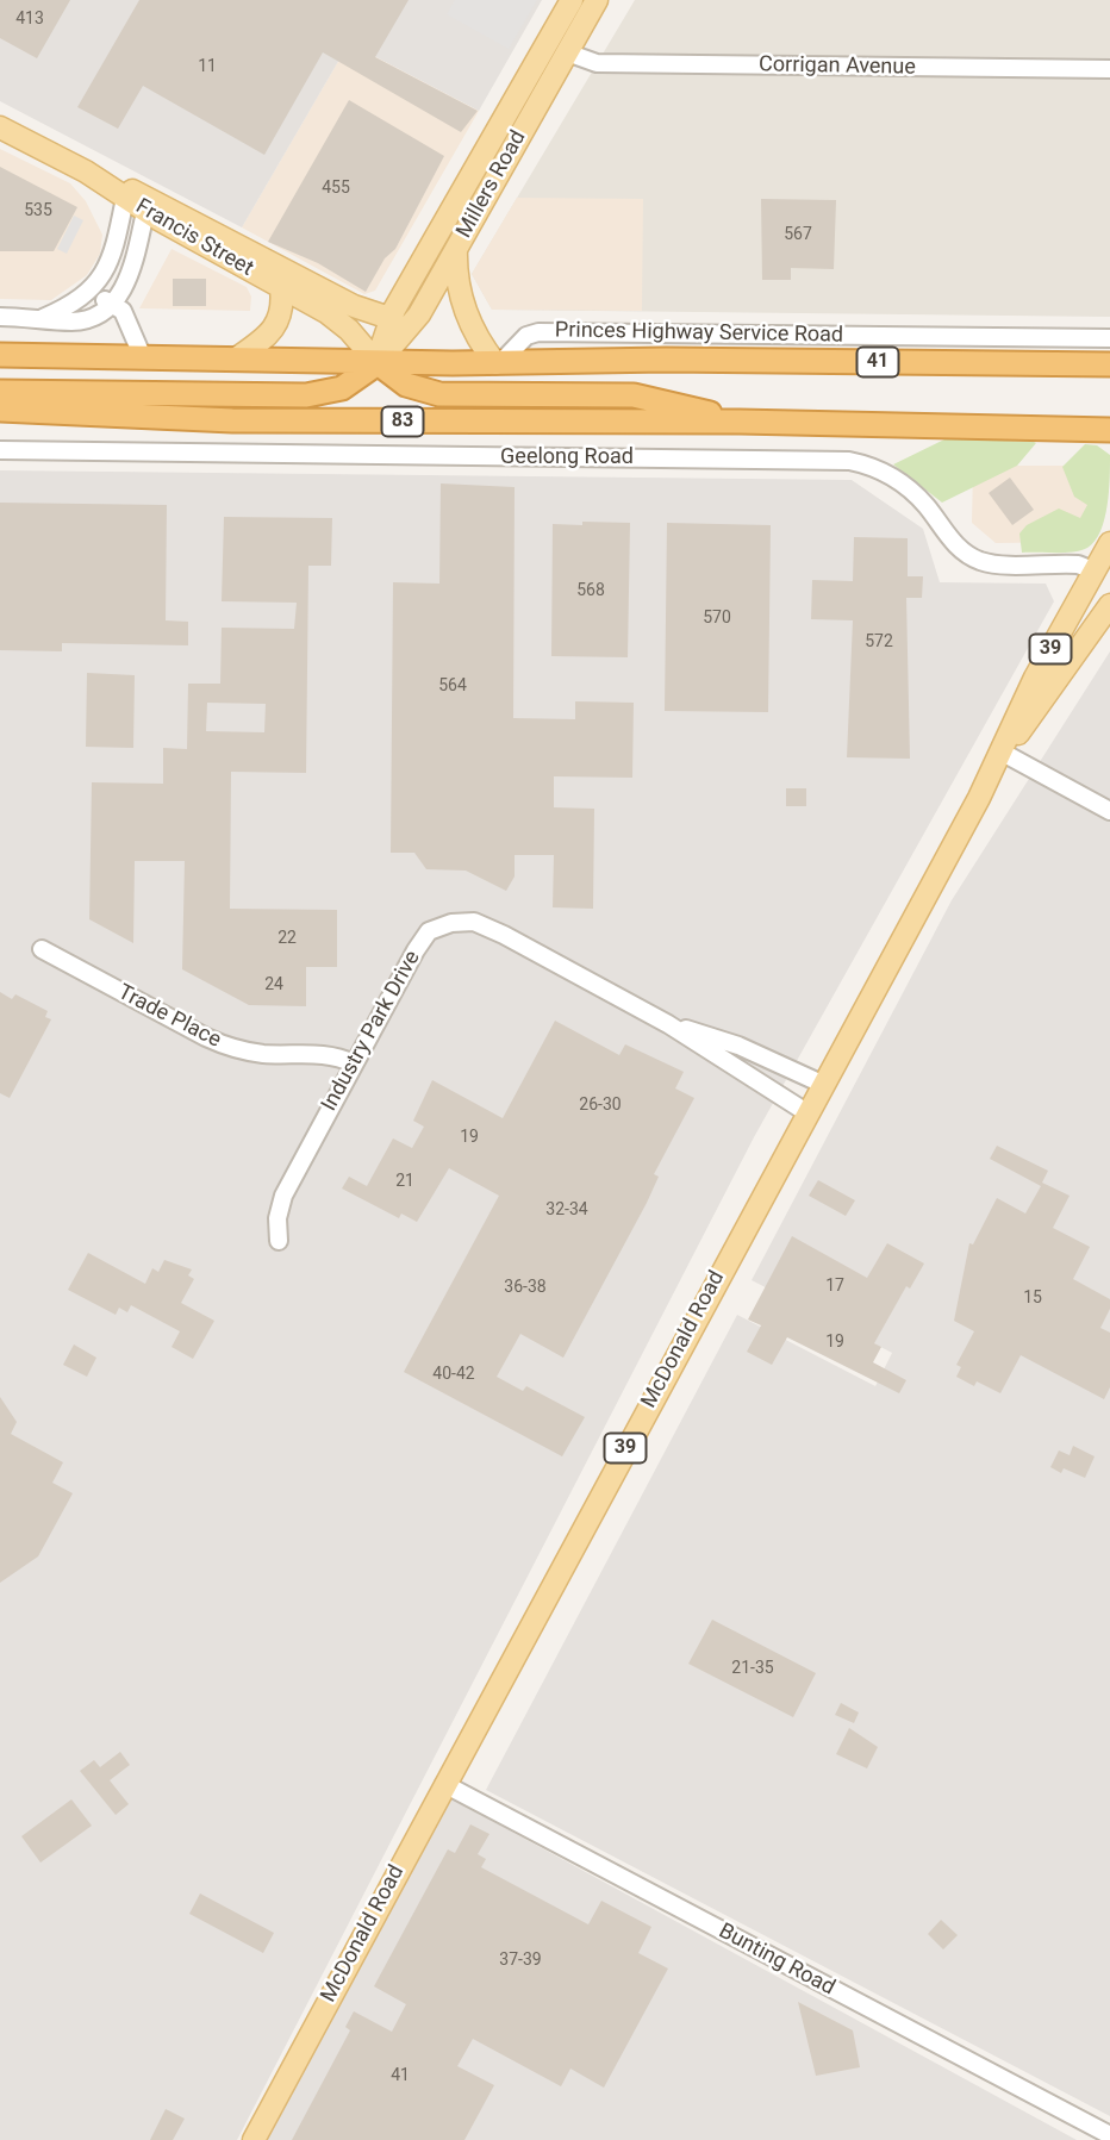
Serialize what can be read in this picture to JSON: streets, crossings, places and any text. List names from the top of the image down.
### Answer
{
  "streets": {
    "highway": ["41", "83", "Geelong Road"],
    "main road": [
      "Millers Road",
      "Francis Street",
      "39",
      "McDonald Road"
    ],
    "street": [
      "Corrigan Avenue",
      "Princes Highway Service Road",
      "Trade Place",
      "Industry Park Drive",
      "Bunting Road"
    ]
  },
  "crossings": [
    ["Corrigan Avenue", "Millers Road"],
    ["Millers Road", "Francis Street"],
    ["Princes Highway Service Road", "41"],
    ["Geelong Road", "McDonald Road"],
    ["Trade Place", "Industry Park Drive"],
    ["Industry Park Drive", "McDonald Road"],
    ["McDonald Road", "Bunting Road"]
  ],
  "house_numbers": [
    "413",
    "11",
    "455",
    "535",
    "567",
    "568",
    "570",
    "572",
    "564",
    "22",
    "24",
    "26-30",
    "19",
    "21",
    "32-34",
    "17",
    "36-38",
    "15",
    "19",
    "40-42",
    "21-35",
    "37-39",
    "41"
  ]
}
